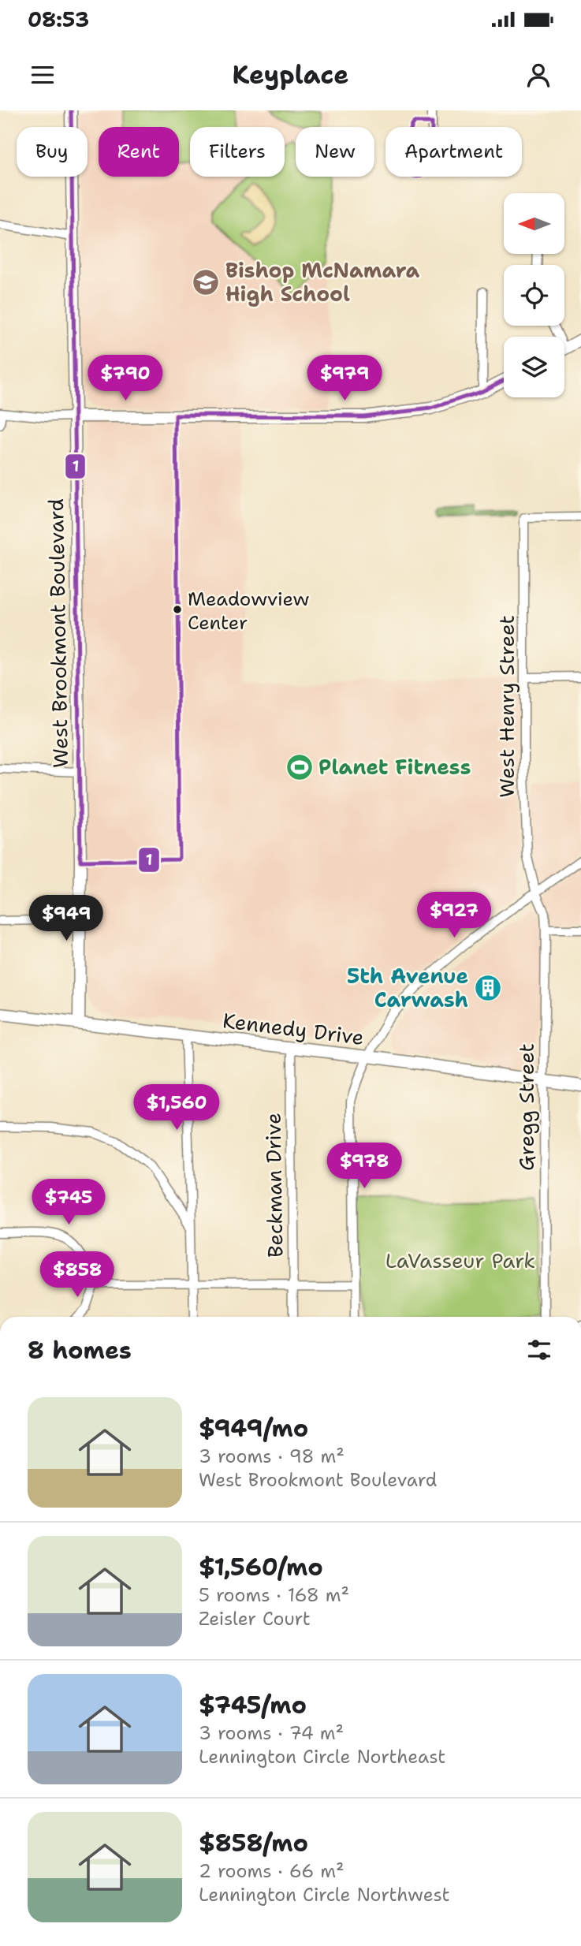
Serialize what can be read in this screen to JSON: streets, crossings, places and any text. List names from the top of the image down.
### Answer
{
  "streets": {
    "main road": ["West Brookmont Boulevard", "Kennedy Drive"],
    "street": ["West Henry Street", "Gregg Street", "Beckman Drive"]
  },
  "crossings": [
    ["West Brookmont Boulevard", "Kennedy Drive"],
    ["West Henry Street", "Gregg Street"],
    ["Kennedy Drive", "Gregg Street"],
    ["Kennedy Drive", "Beckman Drive"]
  ],
  "parks": ["LaVasseur Park"],
  "places": {
    "school or university": ["Bishop McNamara High School"],
    "other": ["Meadowview Center"],
    "sports": ["Planet Fitness"],
    "building": ["5th Avenue Carwash"]
  },
  "lines": ["transit line 1"],
  "north": "left",
  "page": {
    "status": "08:53",
    "header": "Keyplace",
    "chip": [
      "Buy",
      "Rent",
      "Filters",
      "New",
      "Apartment"
    ],
    "price": [
      "$790",
      "$979",
      "$927",
      "$949",
      "$1,560",
      "$978",
      "$745",
      "$858"
    ],
    "heading": "8 homes",
    "list": [
      {
        "name": "$949/mo",
        "note": "3 rooms · 98 m² · West Brookmont Boulevard"
      },
      {
        "name": "$1,560/mo",
        "note": "5 rooms · 168 m² · Zeisler Court"
      },
      {
        "name": "$745/mo",
        "note": "3 rooms · 74 m² · Lennington Circle Northeast"
      },
      {
        "name": "$858/mo",
        "note": "2 rooms · 66 m² · Lennington Circle Northwest"
      }
    ]
  }
}
